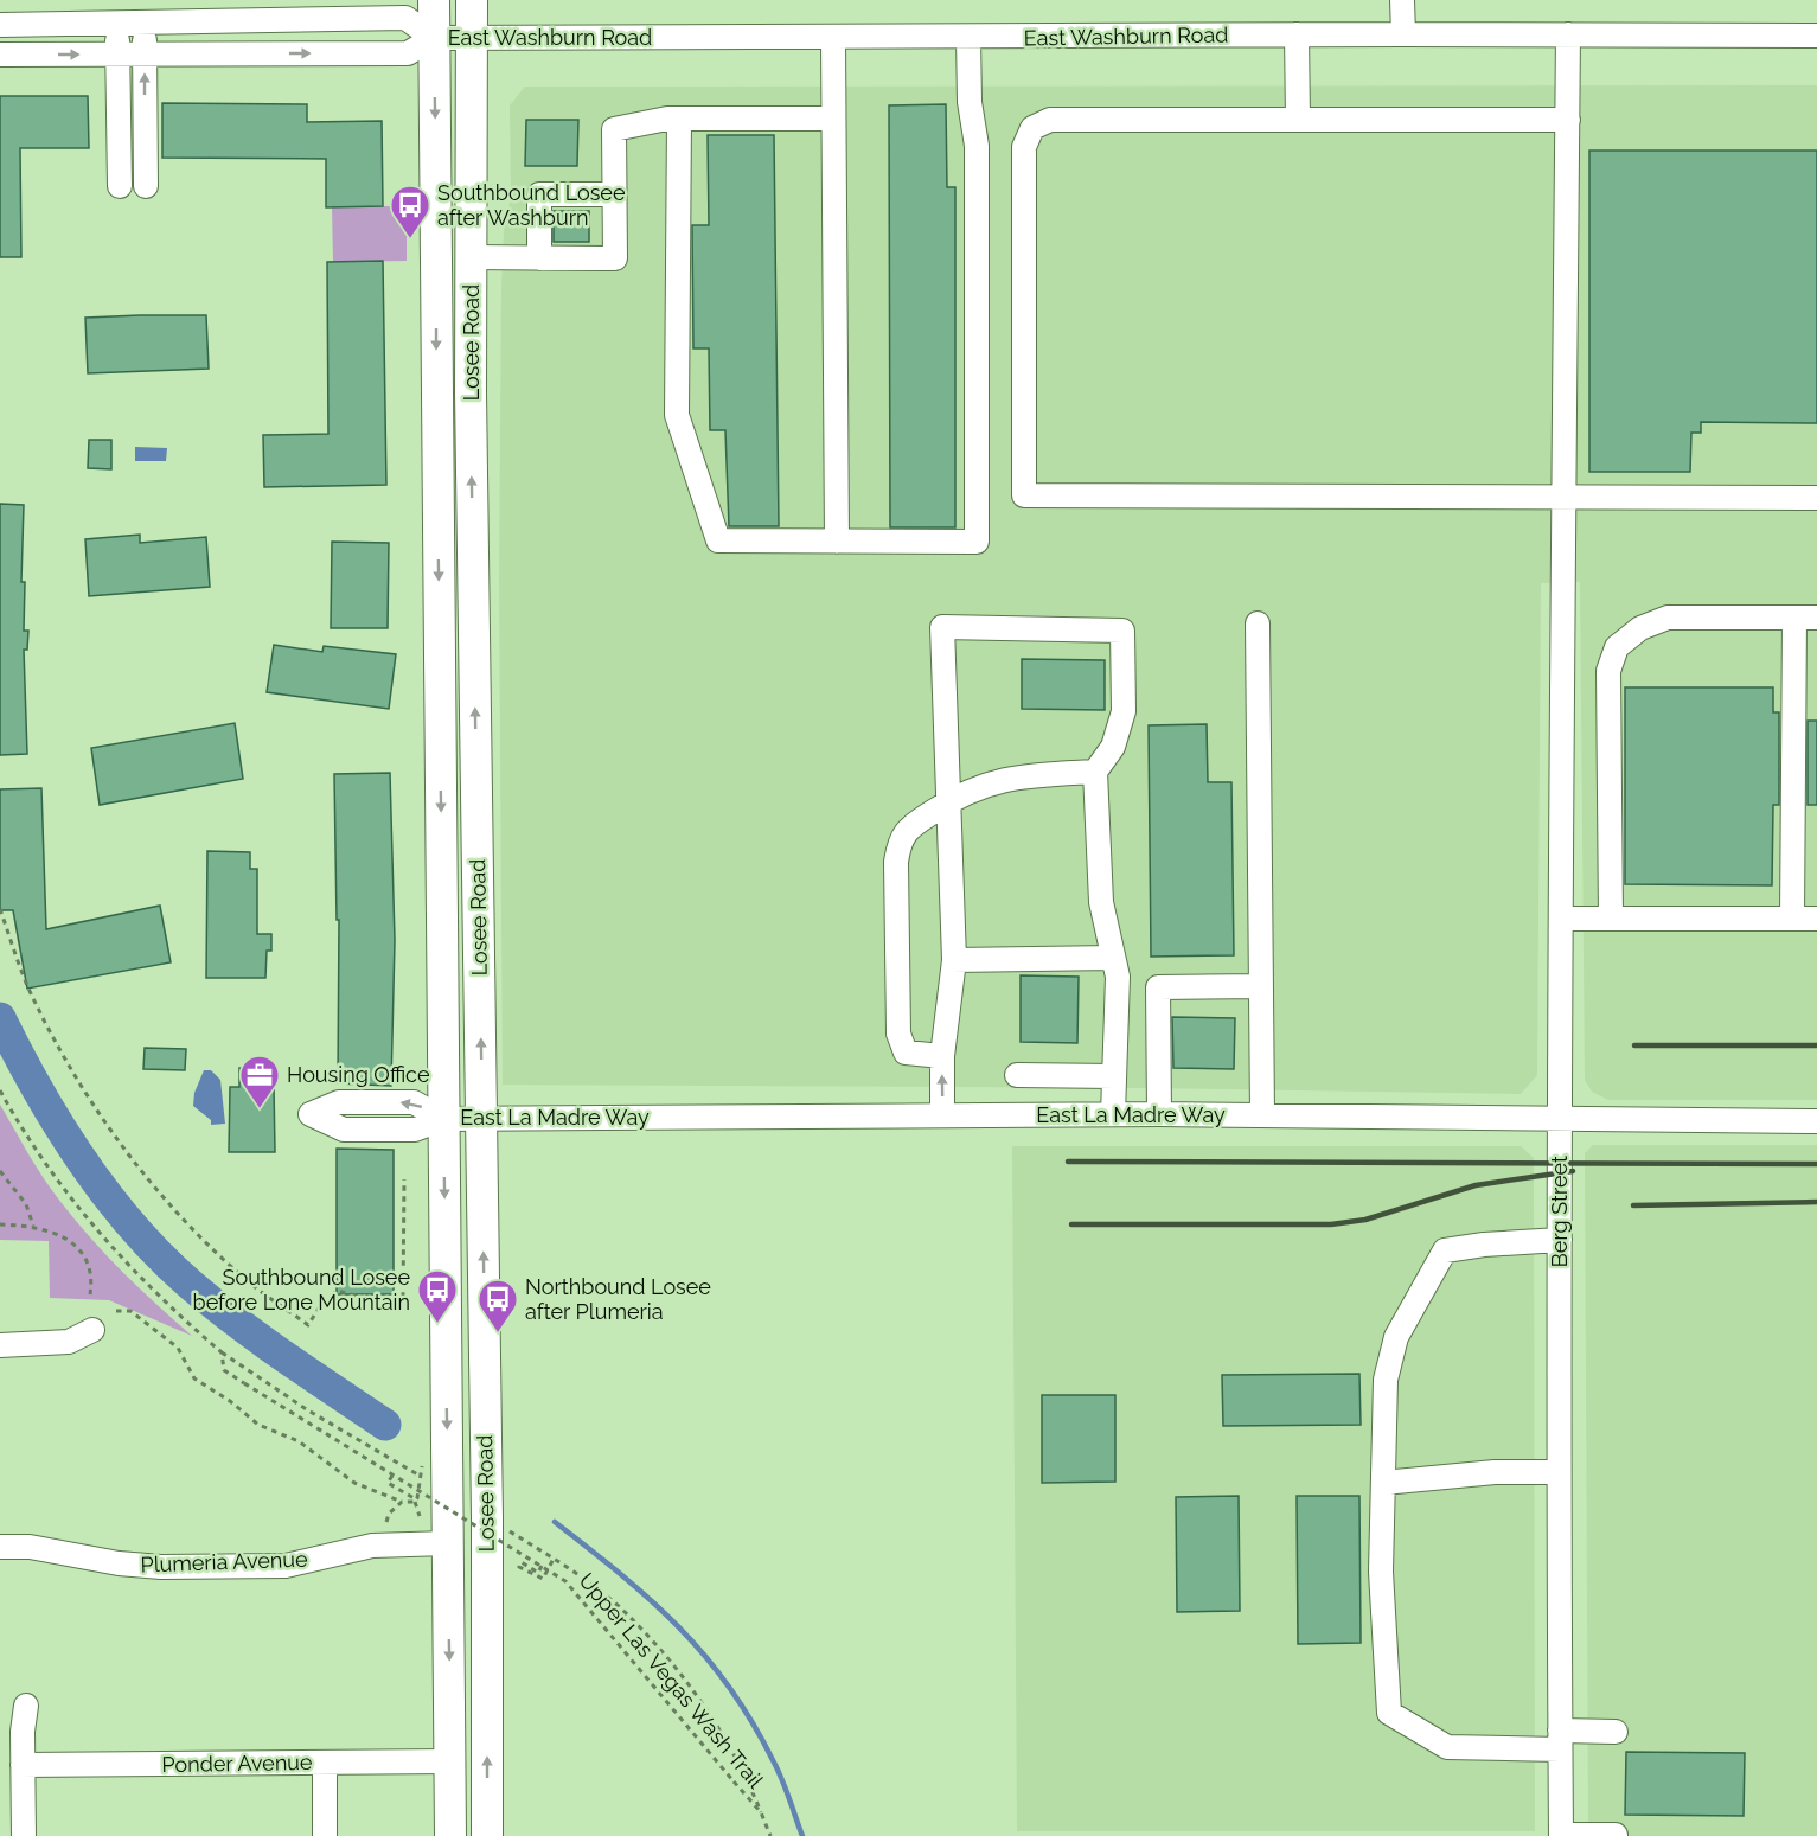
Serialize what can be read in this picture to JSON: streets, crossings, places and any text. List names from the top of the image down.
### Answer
{
  "streets": {
    "main road": ["Losee Road"],
    "street": [
      "East Washburn Road",
      "East La Madre Way",
      "Berg Street",
      "Plumeria Avenue",
      "Ponder Avenue"
    ],
    "path": ["Upper Las Vegas Wash Trail"]
  },
  "crossings": [
    ["East Washburn Road", "Losee Road"],
    ["East Washburn Road", "Berg Street"],
    ["Losee Road", "East La Madre Way"],
    ["Losee Road", "Plumeria Avenue"],
    ["Losee Road", "Ponder Avenue"],
    ["East La Madre Way", "Berg Street"]
  ],
  "places": {
    "bus stop": ["Southbound Losee after Washburn", "Southbound Losee before Lone Mountain", "Northbound Losee after Plumeria"],
    "office": ["Housing Office"]
  }
}
